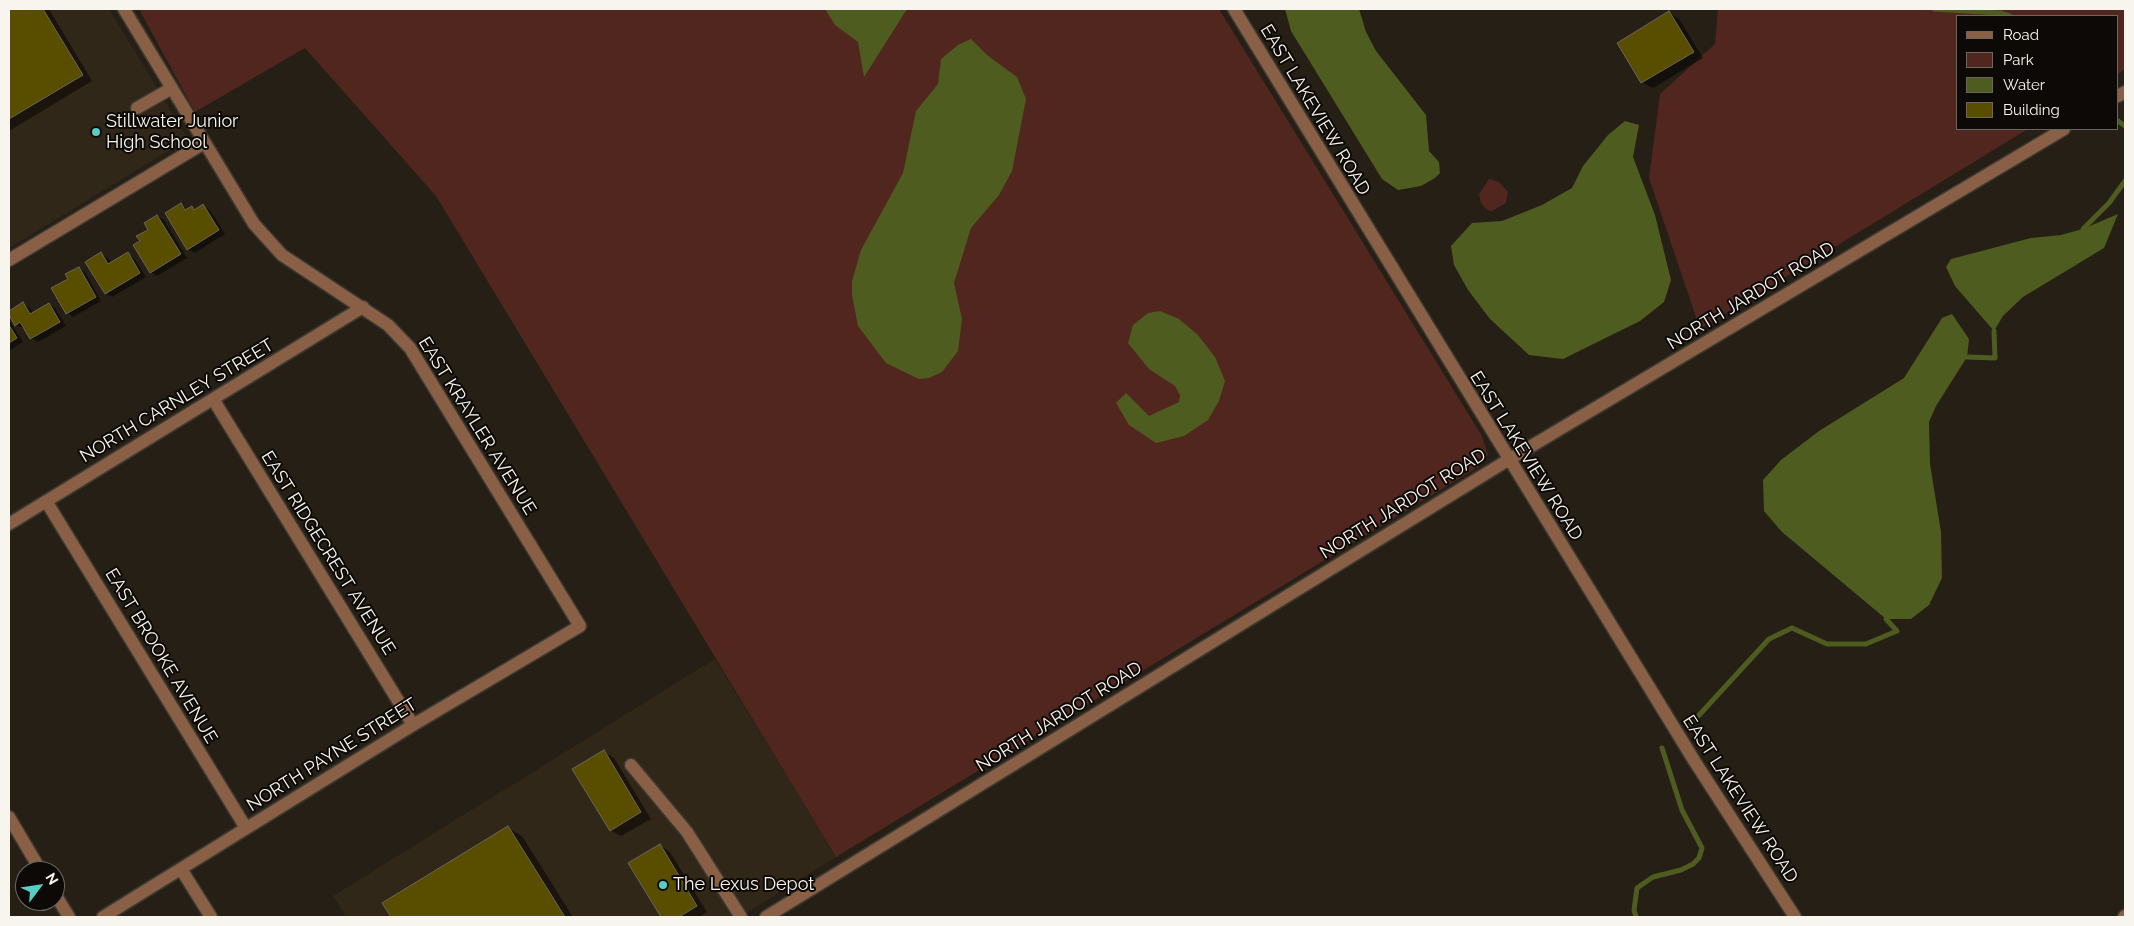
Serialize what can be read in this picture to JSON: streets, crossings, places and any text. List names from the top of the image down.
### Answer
{
  "streets": {
    "street": [
      "EAST LAKEVIEW ROAD",
      "NORTH JARDOT ROAD",
      "NORTH CARNLEY STREET",
      "EAST KRAYLER AVENUE",
      "EAST RIDGECREST AVENUE",
      "EAST BROOKE AVENUE",
      "NORTH PAYNE STREET"
    ]
  },
  "crossings": [
    ["EAST LAKEVIEW ROAD", "NORTH JARDOT ROAD"],
    ["NORTH CARNLEY STREET", "EAST KRAYLER AVENUE"],
    ["NORTH CARNLEY STREET", "EAST RIDGECREST AVENUE"],
    ["NORTH CARNLEY STREET", "EAST BROOKE AVENUE"],
    ["EAST KRAYLER AVENUE", "NORTH PAYNE STREET"],
    ["EAST RIDGECREST AVENUE", "NORTH PAYNE STREET"],
    ["EAST BROOKE AVENUE", "NORTH PAYNE STREET"]
  ],
  "places": ["Stillwater Junior High School", "The Lexus Depot"],
  "legend": [
    "Road",
    "Park",
    "Water",
    "Building"
  ],
  "north": "top right"
}
